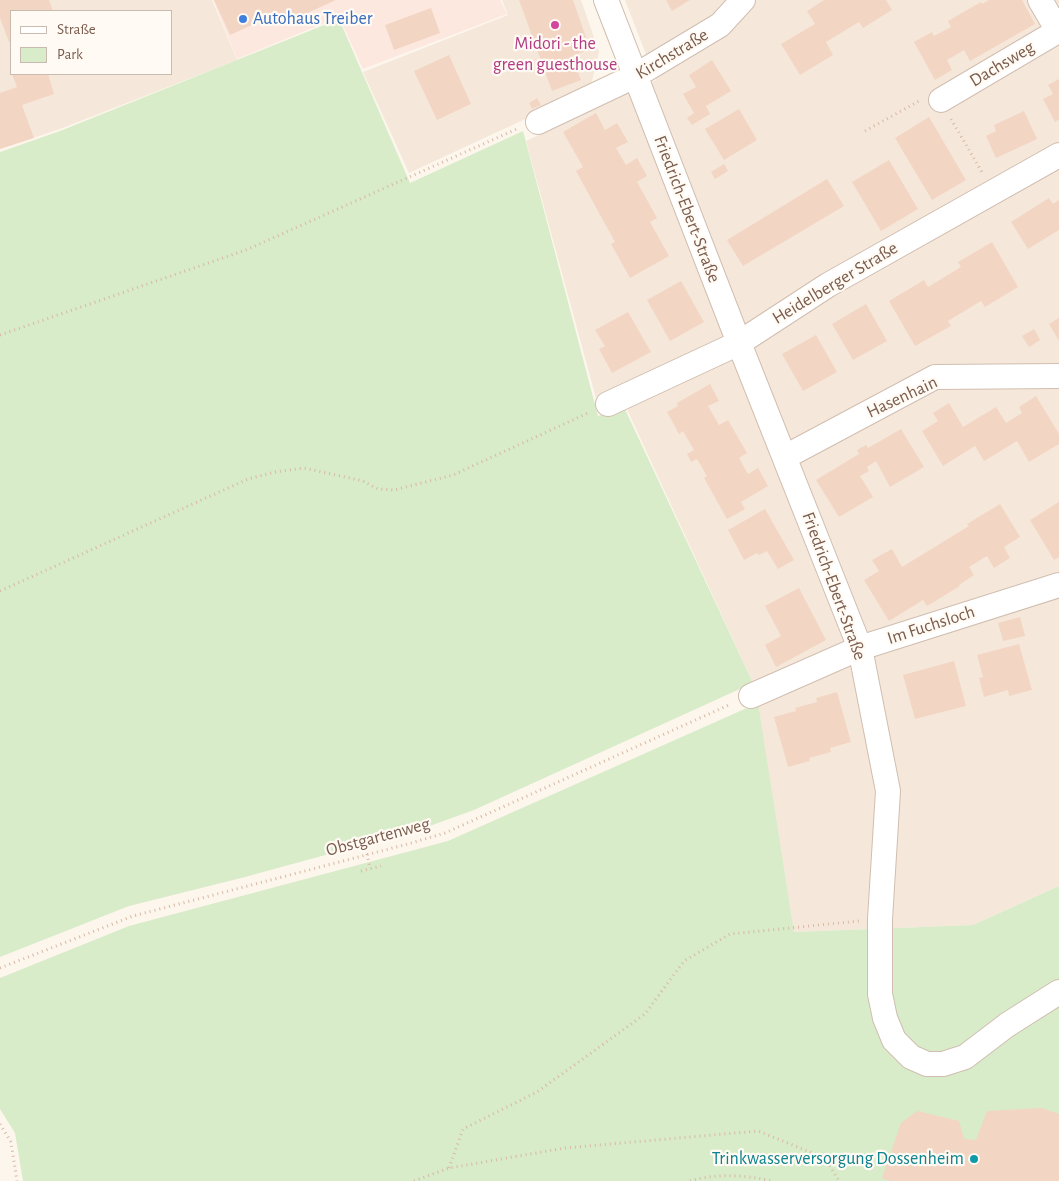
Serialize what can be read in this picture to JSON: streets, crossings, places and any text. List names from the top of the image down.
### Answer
{
  "streets": {
    "street": [
      "Kirchstraße",
      "Dachsweg",
      "Friedrich-Ebert-Straße",
      "Heidelberger Straße",
      "Hasenhain",
      "Im Fuchsloch"
    ],
    "path": ["Obstgartenweg"]
  },
  "crossings": [
    ["Kirchstraße", "Friedrich-Ebert-Straße"],
    ["Friedrich-Ebert-Straße", "Heidelberger Straße"],
    ["Friedrich-Ebert-Straße", "Hasenhain"],
    ["Friedrich-Ebert-Straße", "Im Fuchsloch"],
    ["Im Fuchsloch", "Obstgartenweg"]
  ],
  "places": ["Autohaus Treiber", "Midori - the green guesthouse", "Trinkwasserversorgung Dossenheim"],
  "legend": ["Straße", "Park"]
}
